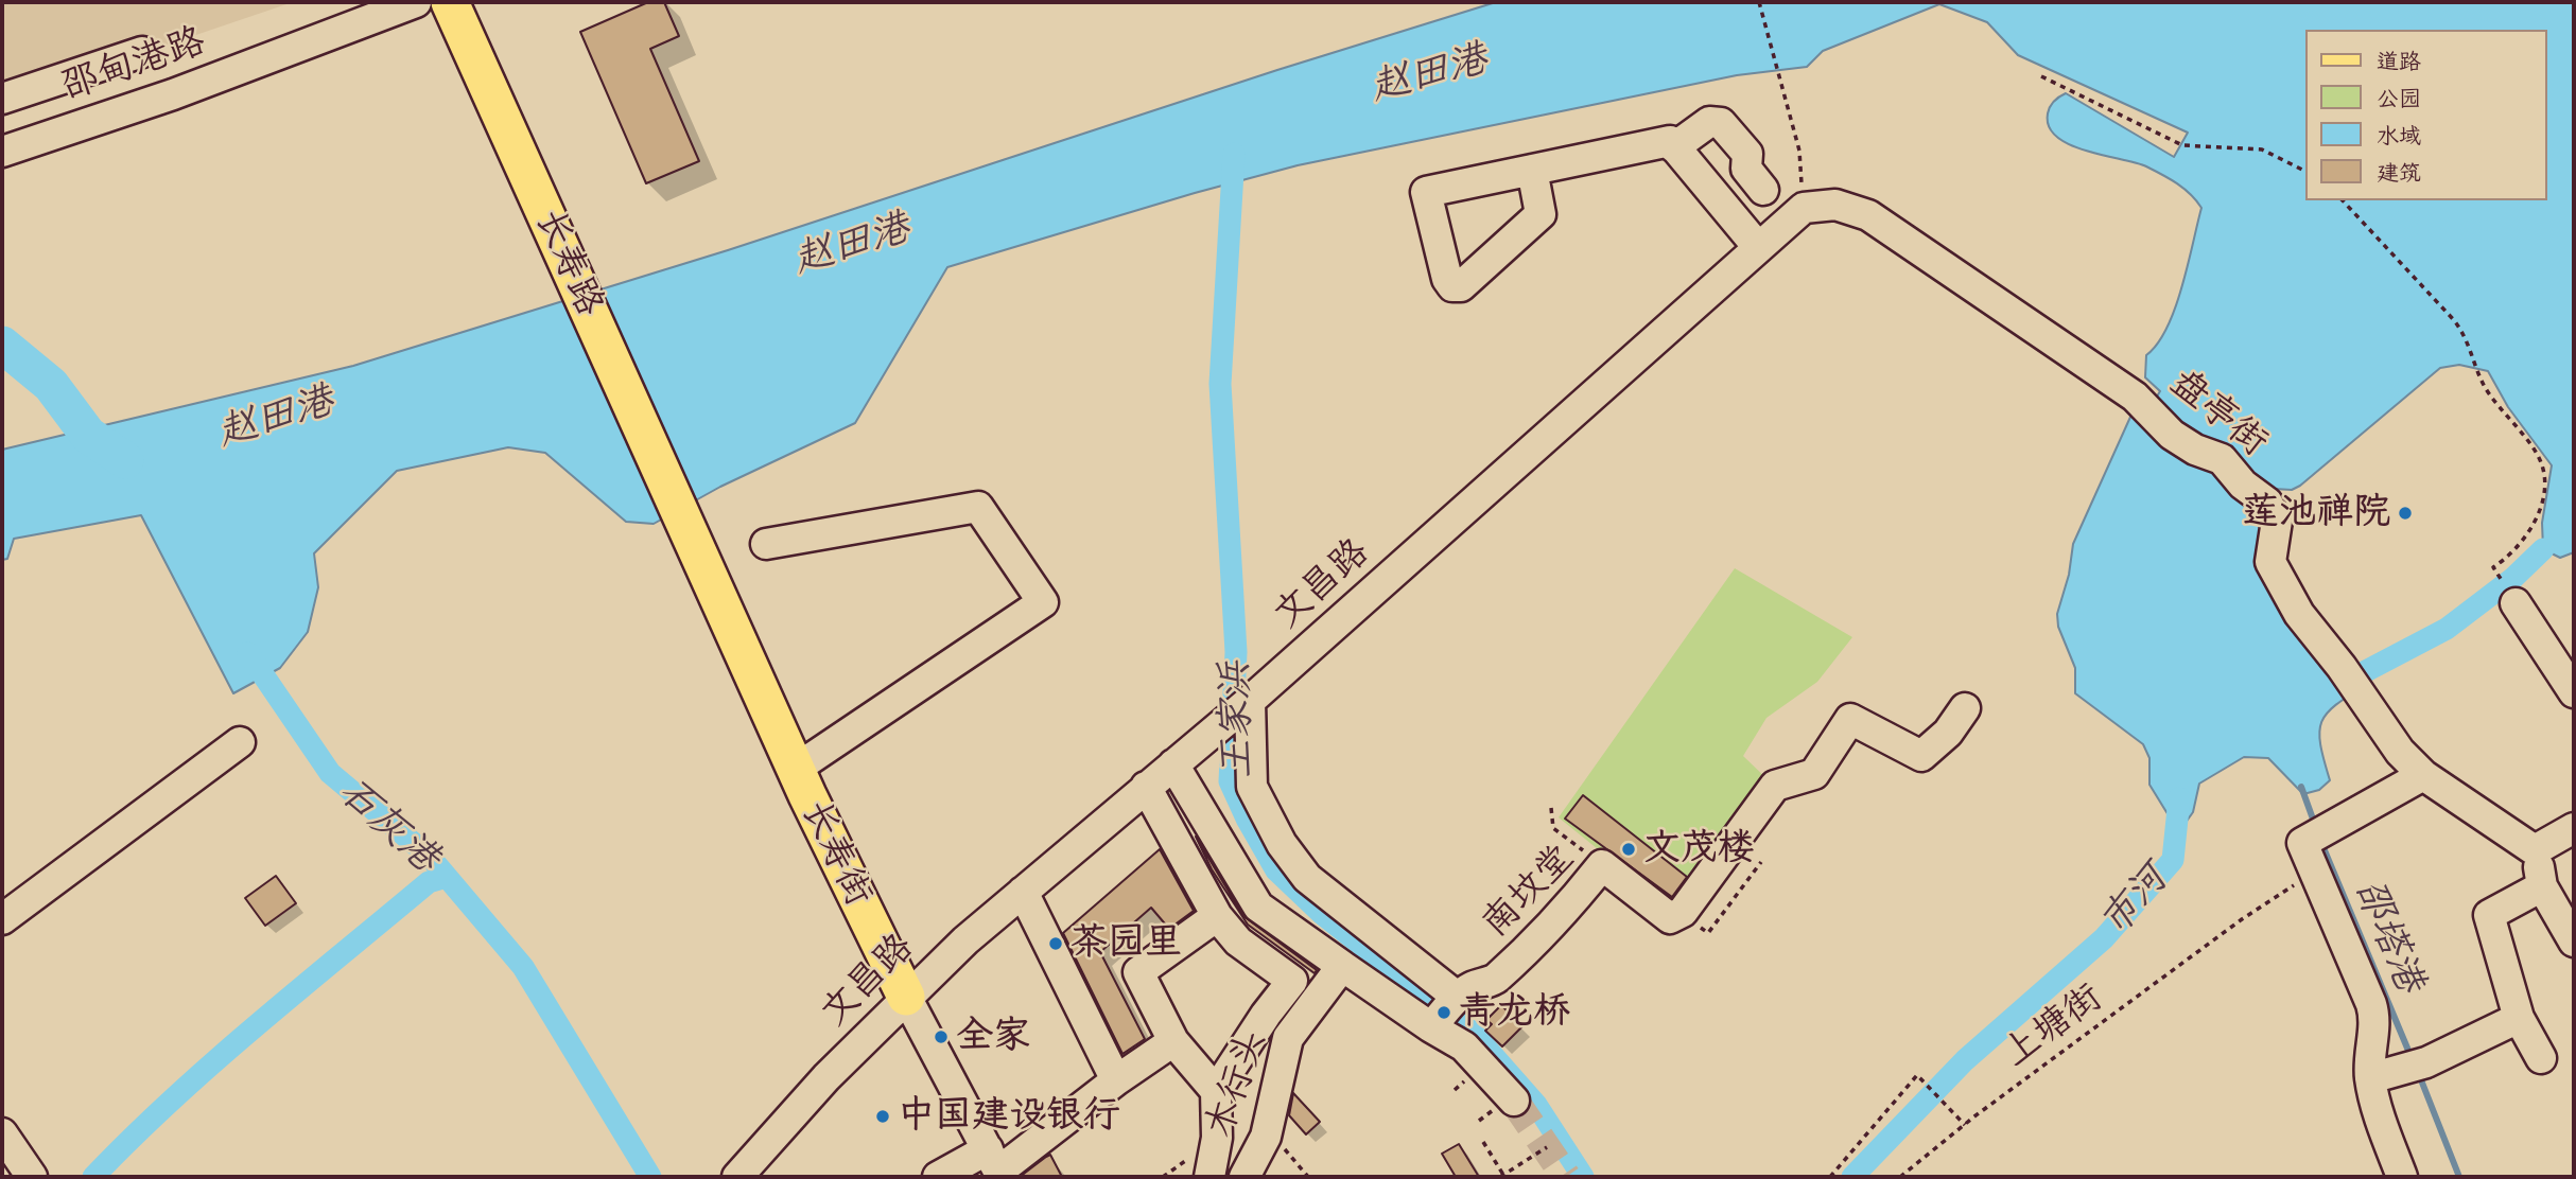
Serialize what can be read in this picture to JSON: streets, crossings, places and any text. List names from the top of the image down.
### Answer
{
  "streets": {
    "main road": ["长寿路", "长寿街"],
    "street": [
      "邵甸港路",
      "盘亭街",
      "文昌路",
      "南坟堂",
      "木行头"
    ],
    "path": ["上塘街"]
  },
  "crossings": [
    ["长寿路", "长寿街"],
    ["盘亭街", "文昌路"],
    ["文昌路", "长寿街"]
  ],
  "water": [
    "赵田港",
    "王家浜",
    "石灰港",
    "市河",
    "邵塔港"
  ],
  "places": [
    "莲池禅院",
    "文茂楼",
    "茶园里",
    "青龙桥",
    "全家",
    "中国建设银行"
  ],
  "legend": [
    "道路",
    "公园",
    "水域",
    "建筑"
  ]
}
